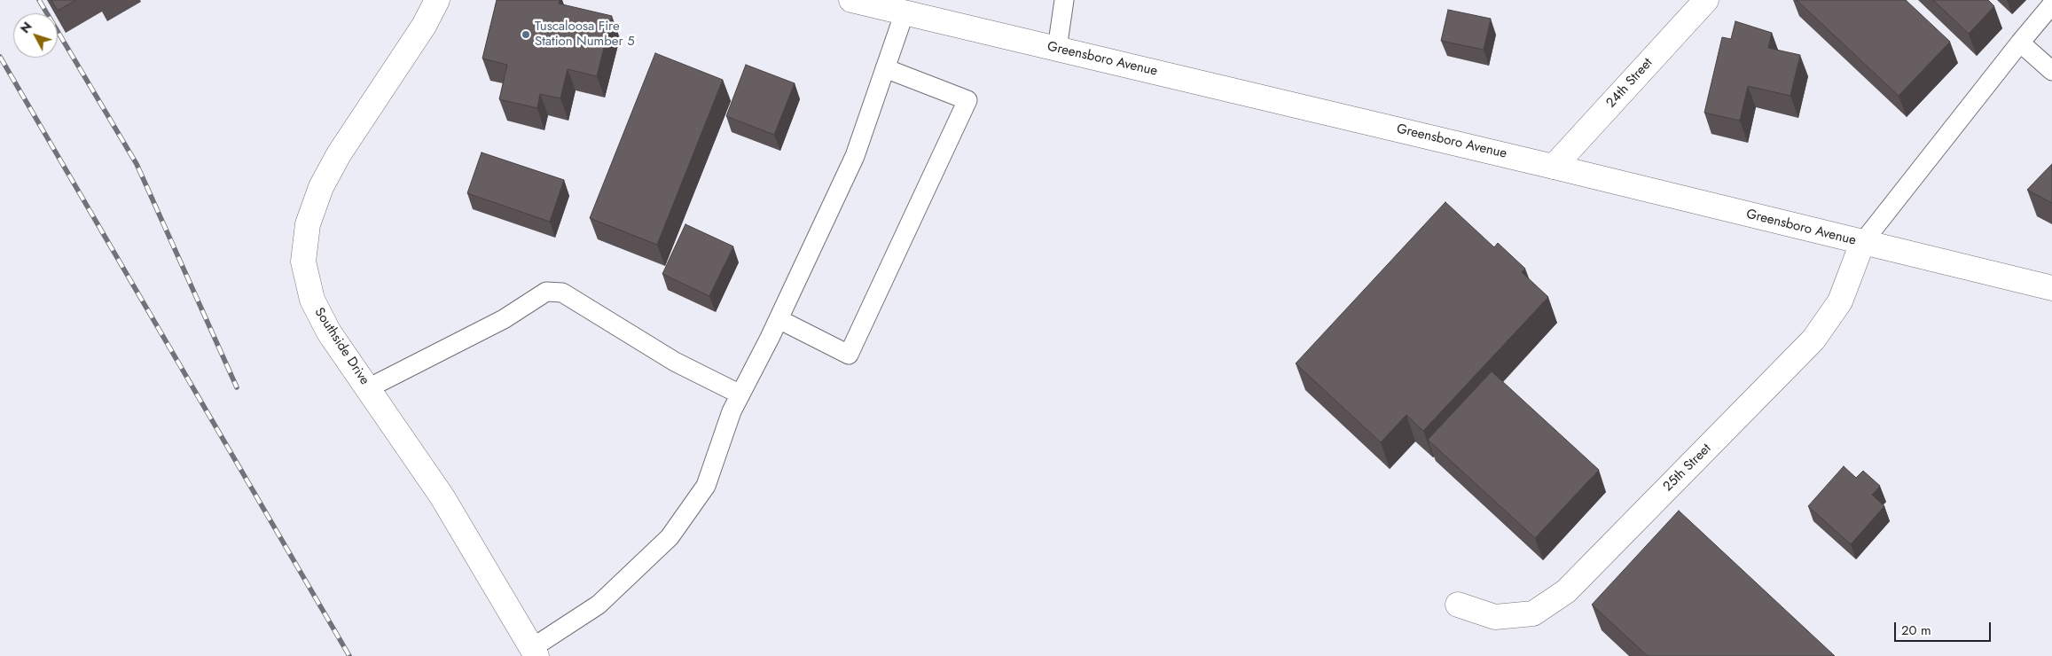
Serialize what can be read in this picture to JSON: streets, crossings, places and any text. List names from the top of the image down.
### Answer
{
  "streets": {
    "street": [
      "Greensboro Avenue",
      "24th Street",
      "Southside Drive",
      "25th Street"
    ]
  },
  "crossings": [
    ["Greensboro Avenue", "24th Street"],
    ["Greensboro Avenue", "25th Street"]
  ],
  "places": ["Tuscaloosa Fire Station Number 5"],
  "scale_bar": "20 m",
  "north": "top left"
}
